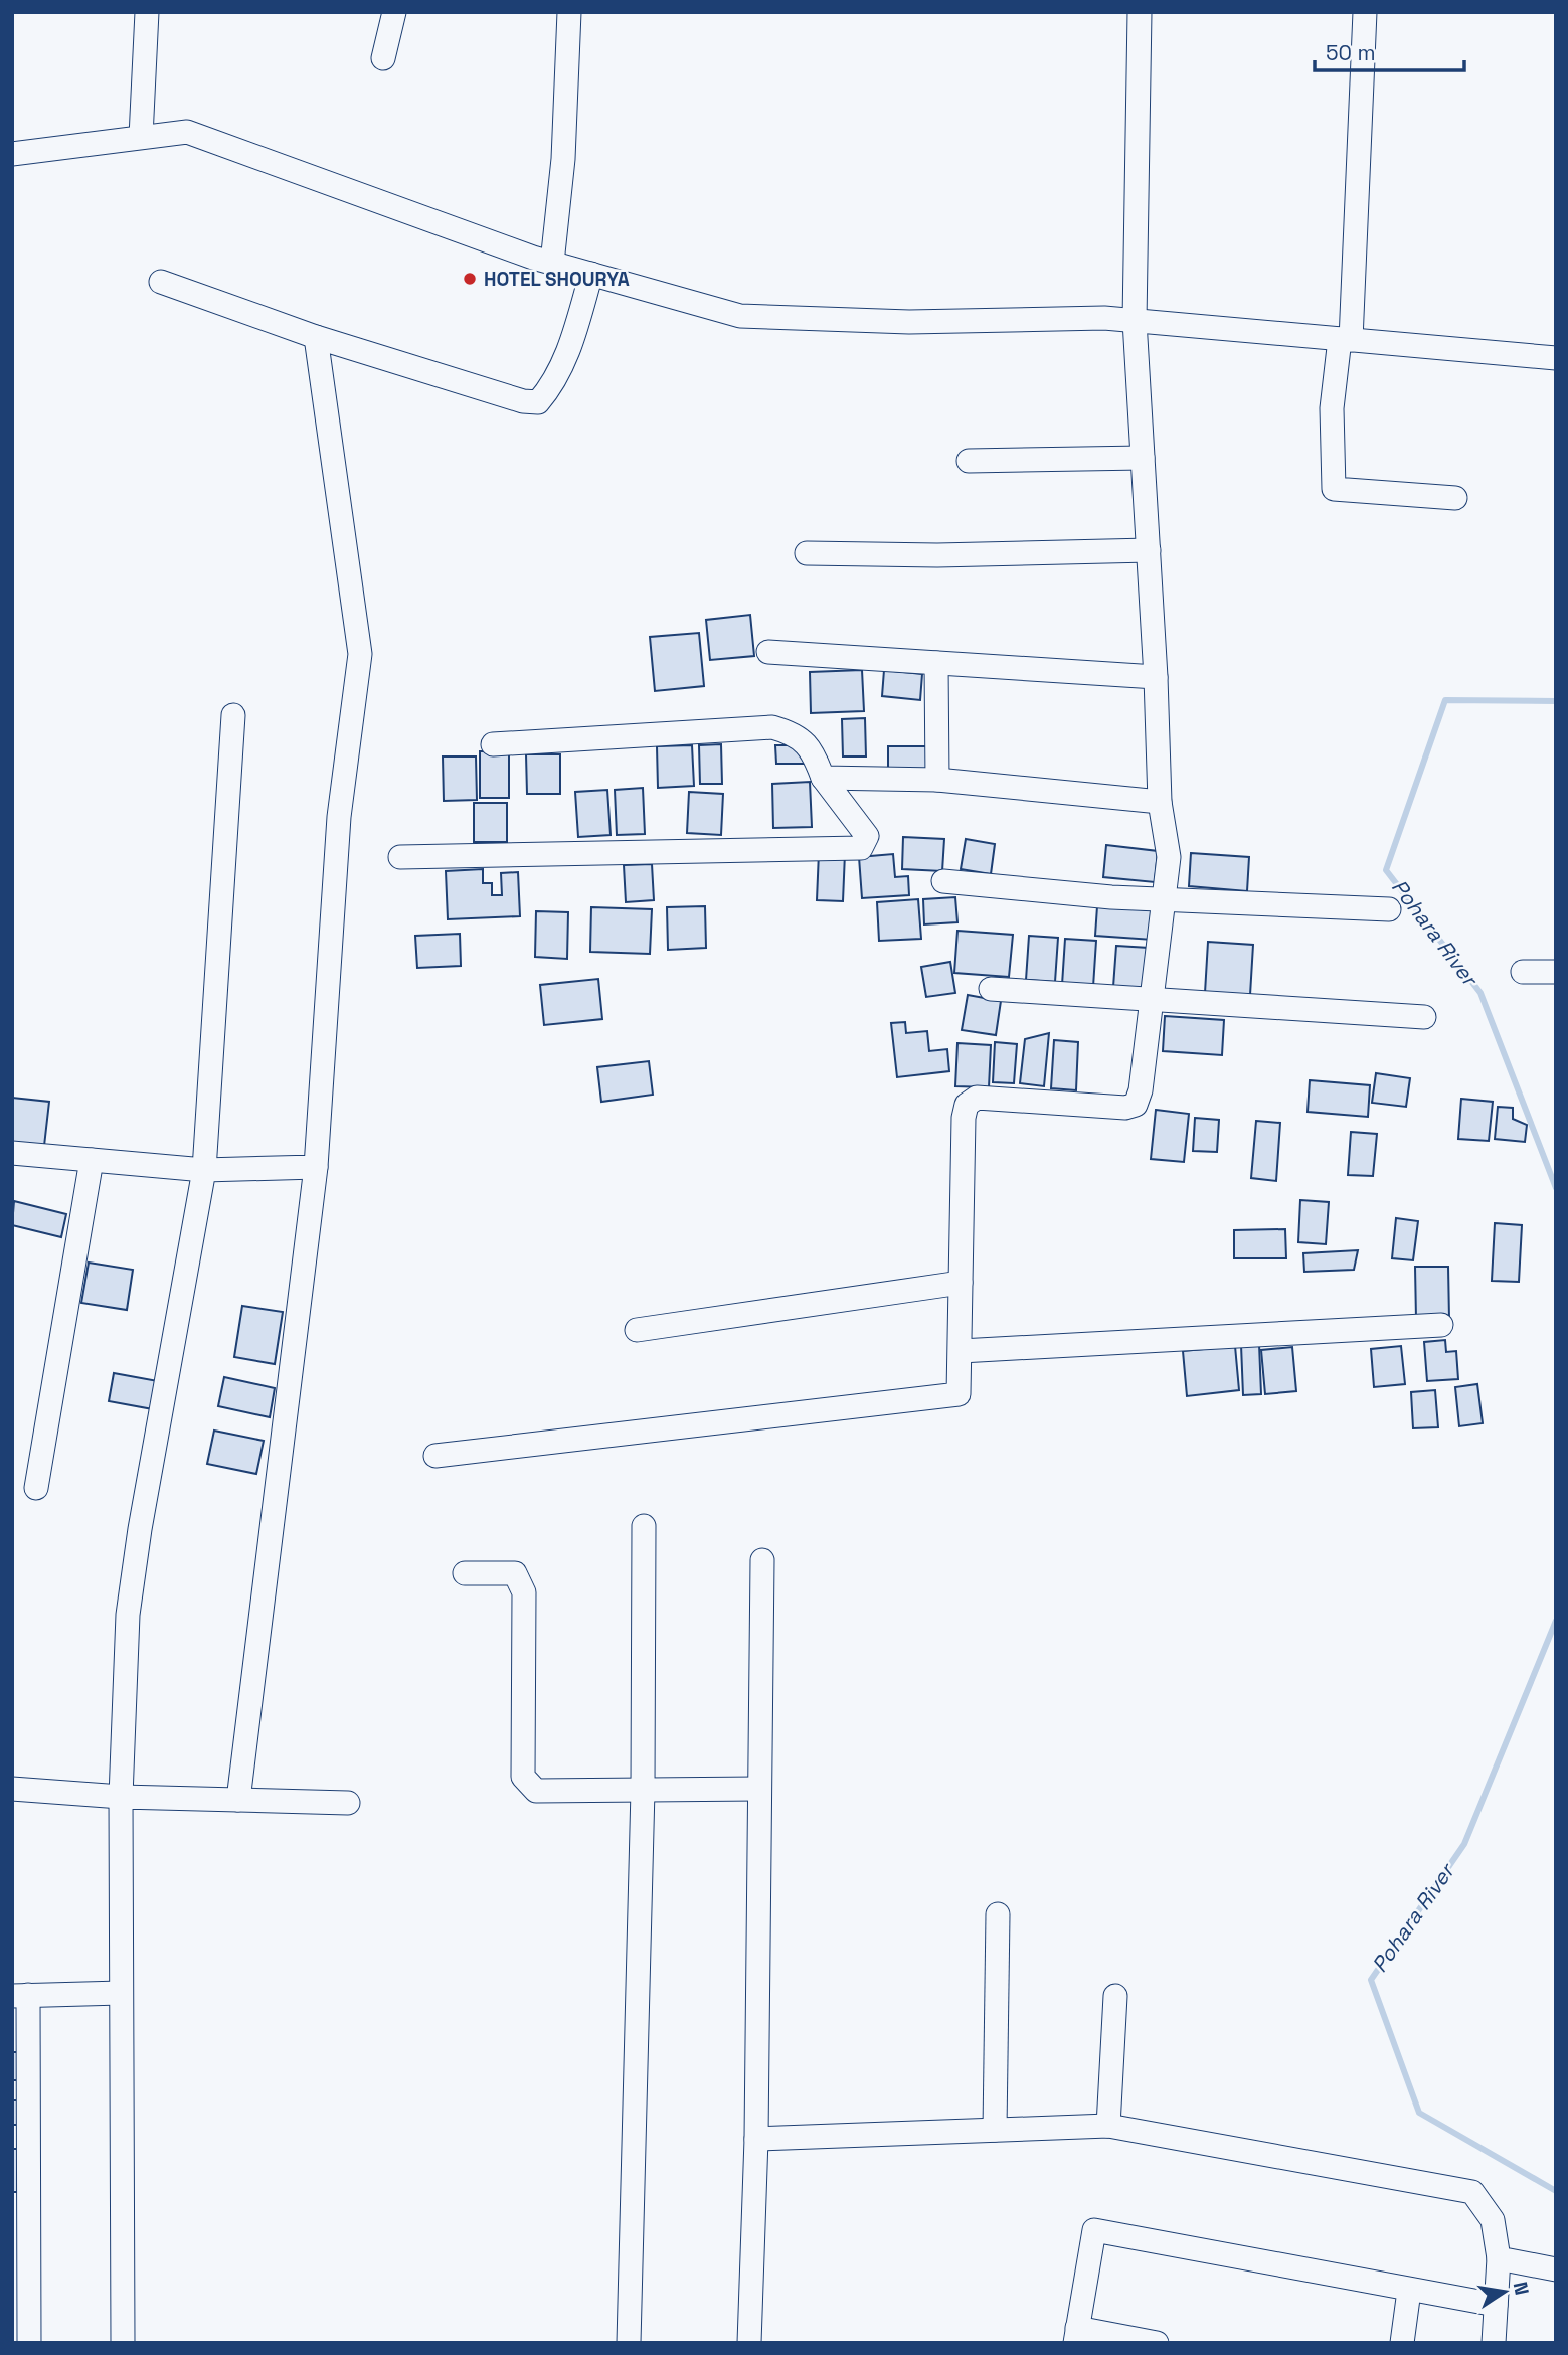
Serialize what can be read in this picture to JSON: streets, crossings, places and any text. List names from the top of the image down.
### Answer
{
  "water": ["Pohara River"],
  "places": ["HOTEL SHOURYA"],
  "scale_bar": "50 m",
  "north": "right"
}
